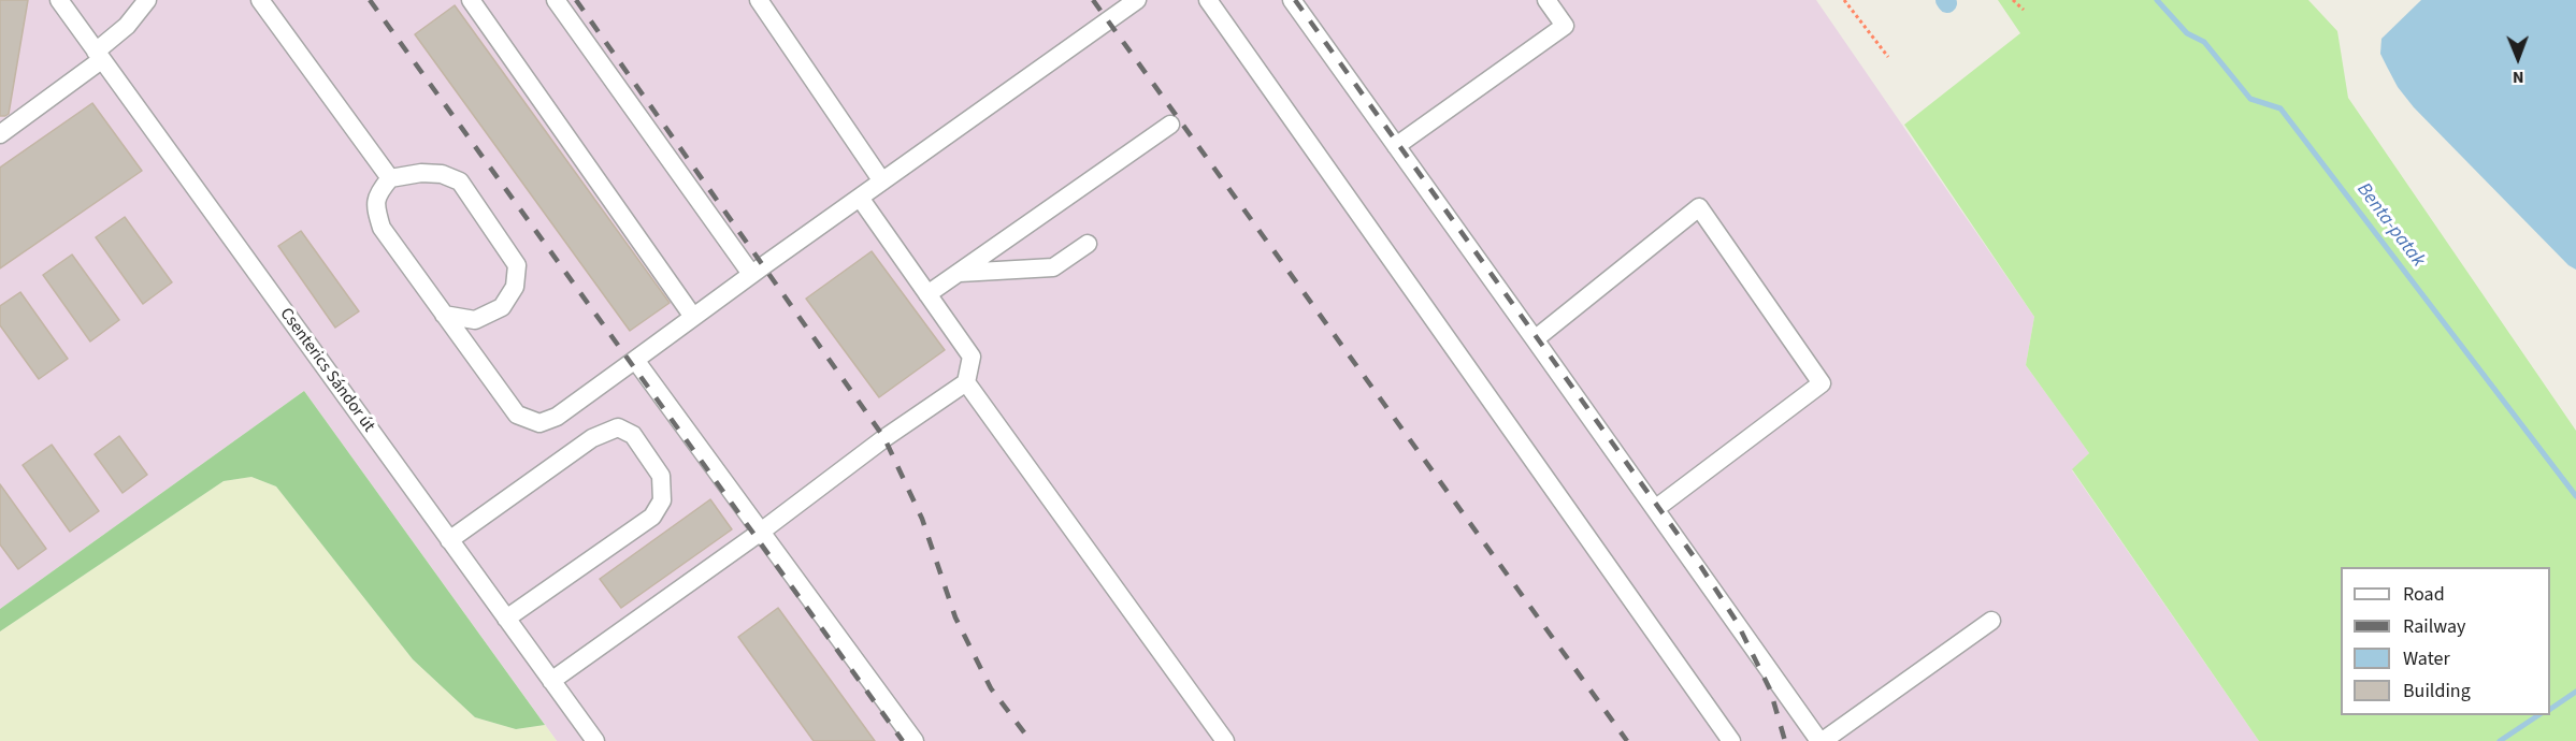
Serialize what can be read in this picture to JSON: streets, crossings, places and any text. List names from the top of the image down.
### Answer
{
  "streets": {
    "street": ["Csenterics Sándor út"]
  },
  "water": ["Benta-patak"],
  "legend": [
    "Road",
    "Railway",
    "Water",
    "Building"
  ],
  "north": "bottom"
}
